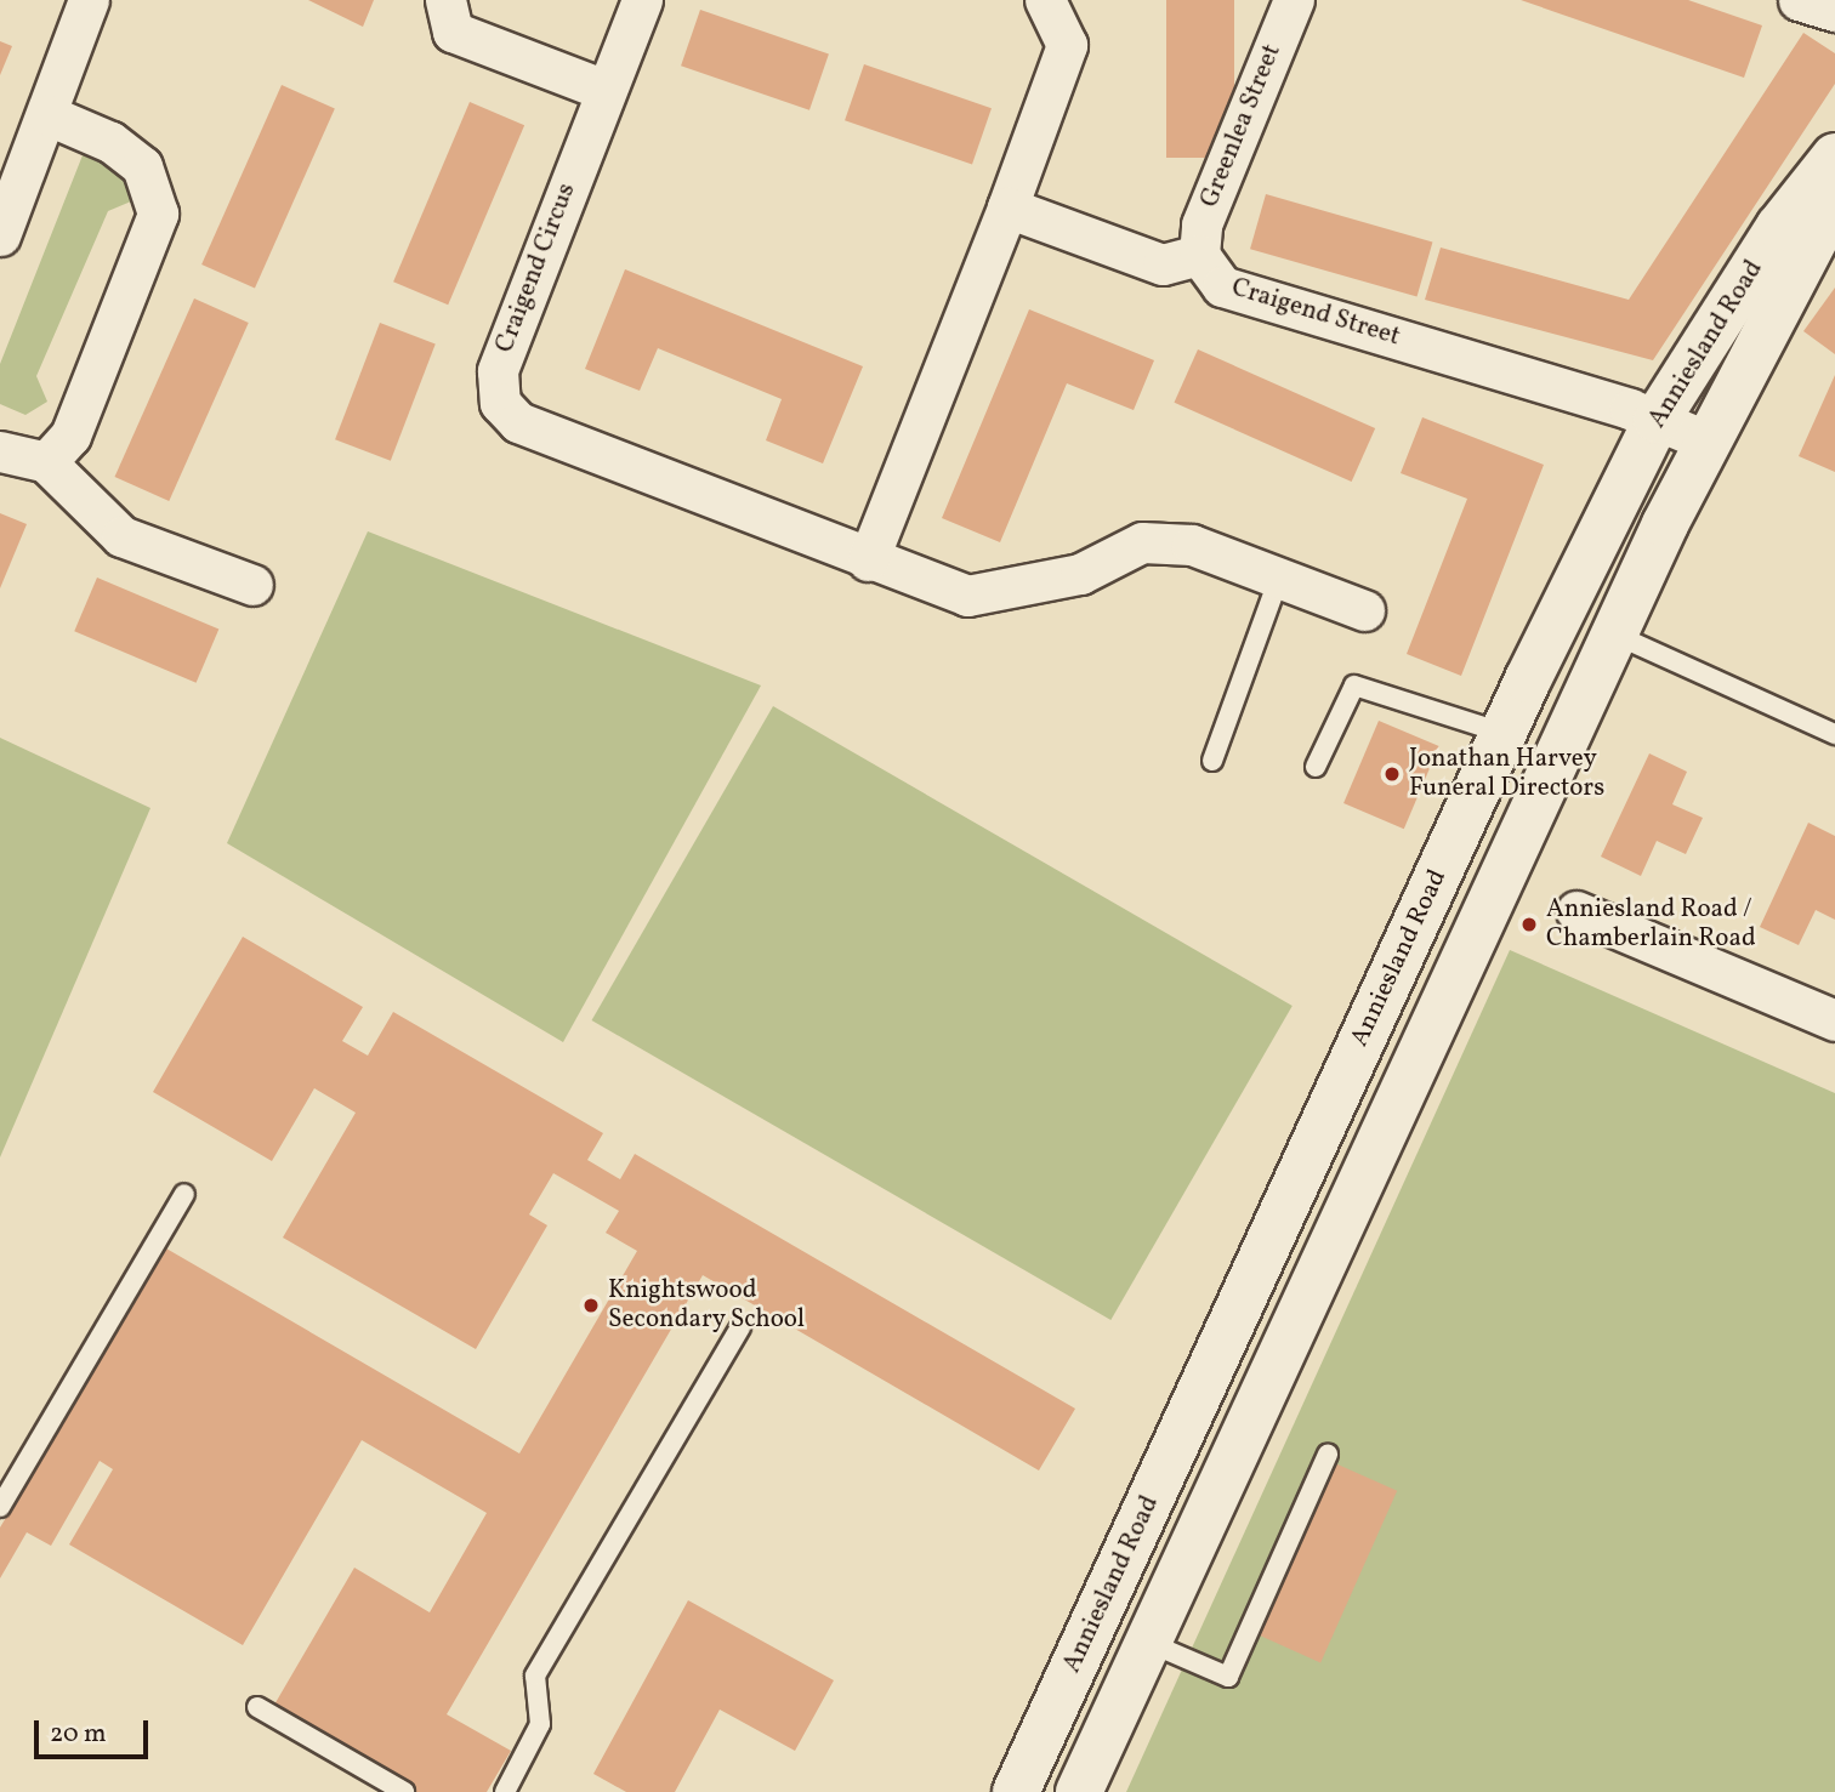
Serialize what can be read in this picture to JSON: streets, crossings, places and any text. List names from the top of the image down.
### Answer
{
  "streets": {
    "street": [
      "Greenlea Street",
      "Craigend Circus",
      "Craigend Street",
      "Anniesland Road"
    ]
  },
  "crossings": [
    ["Greenlea Street", "Craigend Street"],
    ["Craigend Street", "Anniesland Road"]
  ],
  "places": ["Jonathan Harvey Funeral Directors", "Anniesland Road / Chamberlain Road", "Knightswood Secondary School"],
  "scale_bar": "20 m"
}
